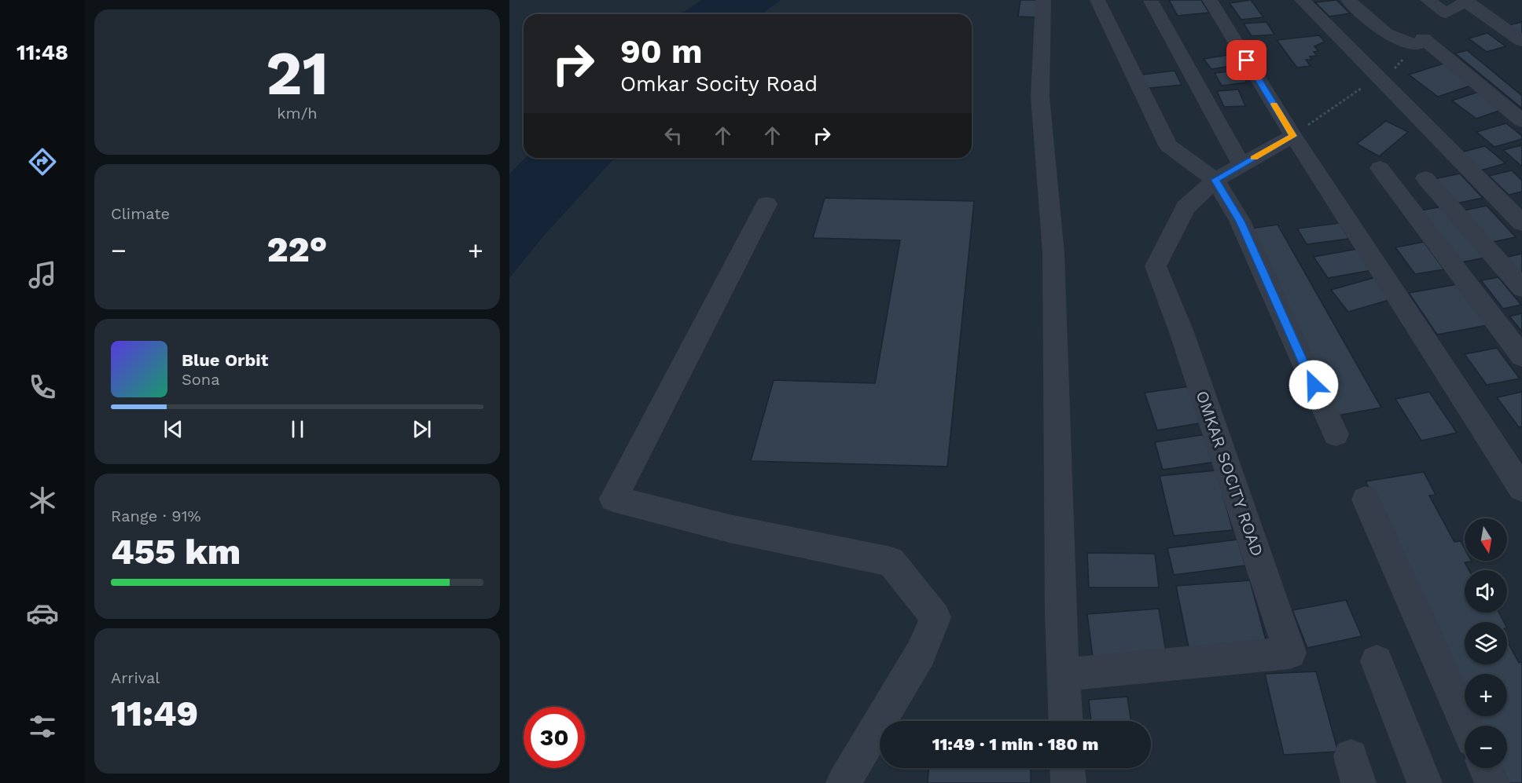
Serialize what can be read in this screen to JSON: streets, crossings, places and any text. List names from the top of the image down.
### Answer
{
  "streets": {
    "street": ["OMKAR SOCITY ROAD"]
  },
  "north": "bottom",
  "page": {
    "tabs": "11:48",
    "tile": [
      ["21", "km/h"],
      "Climate",
      ["Range · 91%", "455 km"],
      ["Arrival", "11:49"]
    ],
    "turn": ["90 m", "Omkar Socity Road"],
    "heat": ["−", "22°", "+"],
    "song": ["Blue Orbit", "Sona"],
    "map_buttons": ["+", "−"],
    "limit": "30",
    "trip": "11:49 · 1 min · 180 m"
  }
}
